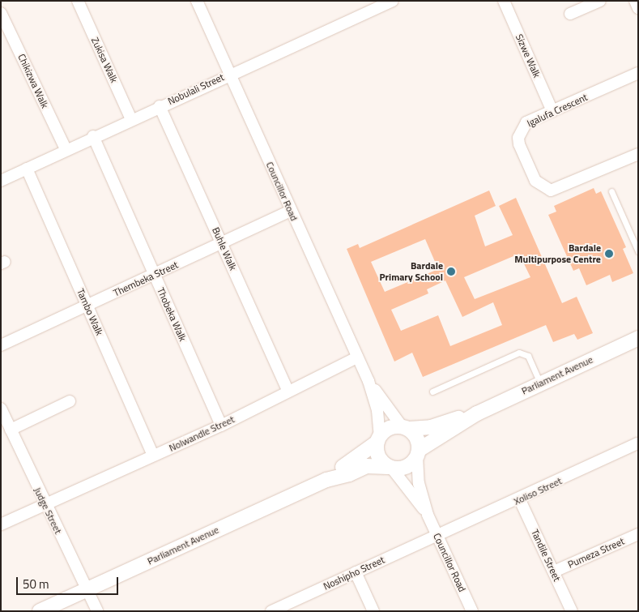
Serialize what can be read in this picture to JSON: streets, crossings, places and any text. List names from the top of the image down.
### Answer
{
  "streets": {
    "street": [
      "Sizwe Walk",
      "Zukisa Walk",
      "Chikizwa Walk",
      "Nobulali Street",
      "Igalufa Crescent",
      "Councillor Road",
      "Buhle Walk",
      "Thembeka Street",
      "Tambo Walk",
      "Thobeka Walk",
      "Parliament Avenue",
      "Nolwandle Street",
      "Xoliso Street",
      "Judge Street",
      "Pumeza Street",
      "Tandile Street",
      "Noshipho Street"
    ]
  },
  "crossings": [
    ["Sizwe Walk", "Igalufa Crescent"],
    ["Zukisa Walk", "Nobulali Street"],
    ["Chikizwa Walk", "Nobulali Street"],
    ["Nobulali Street", "Councillor Road"],
    ["Nobulali Street", "Buhle Walk"],
    ["Nobulali Street", "Tambo Walk"],
    ["Nobulali Street", "Thobeka Walk"],
    ["Councillor Road", "Thembeka Street"],
    ["Councillor Road", "Parliament Avenue"],
    ["Councillor Road", "Nolwandle Street"],
    ["Councillor Road", "Xoliso Street"],
    ["Councillor Road", "Noshipho Street"],
    ["Buhle Walk", "Thembeka Street"],
    ["Buhle Walk", "Nolwandle Street"],
    ["Thembeka Street", "Tambo Walk"],
    ["Thembeka Street", "Thobeka Walk"],
    ["Tambo Walk", "Nolwandle Street"],
    ["Thobeka Walk", "Nolwandle Street"],
    ["Parliament Avenue", "Judge Street"],
    ["Nolwandle Street", "Judge Street"],
    ["Xoliso Street", "Tandile Street"],
    ["Xoliso Street", "Noshipho Street"],
    ["Pumeza Street", "Tandile Street"]
  ],
  "places": ["Bardale Multipurpose Centre", "Bardale Primary School"],
  "scale_bar": "50 m"
}
